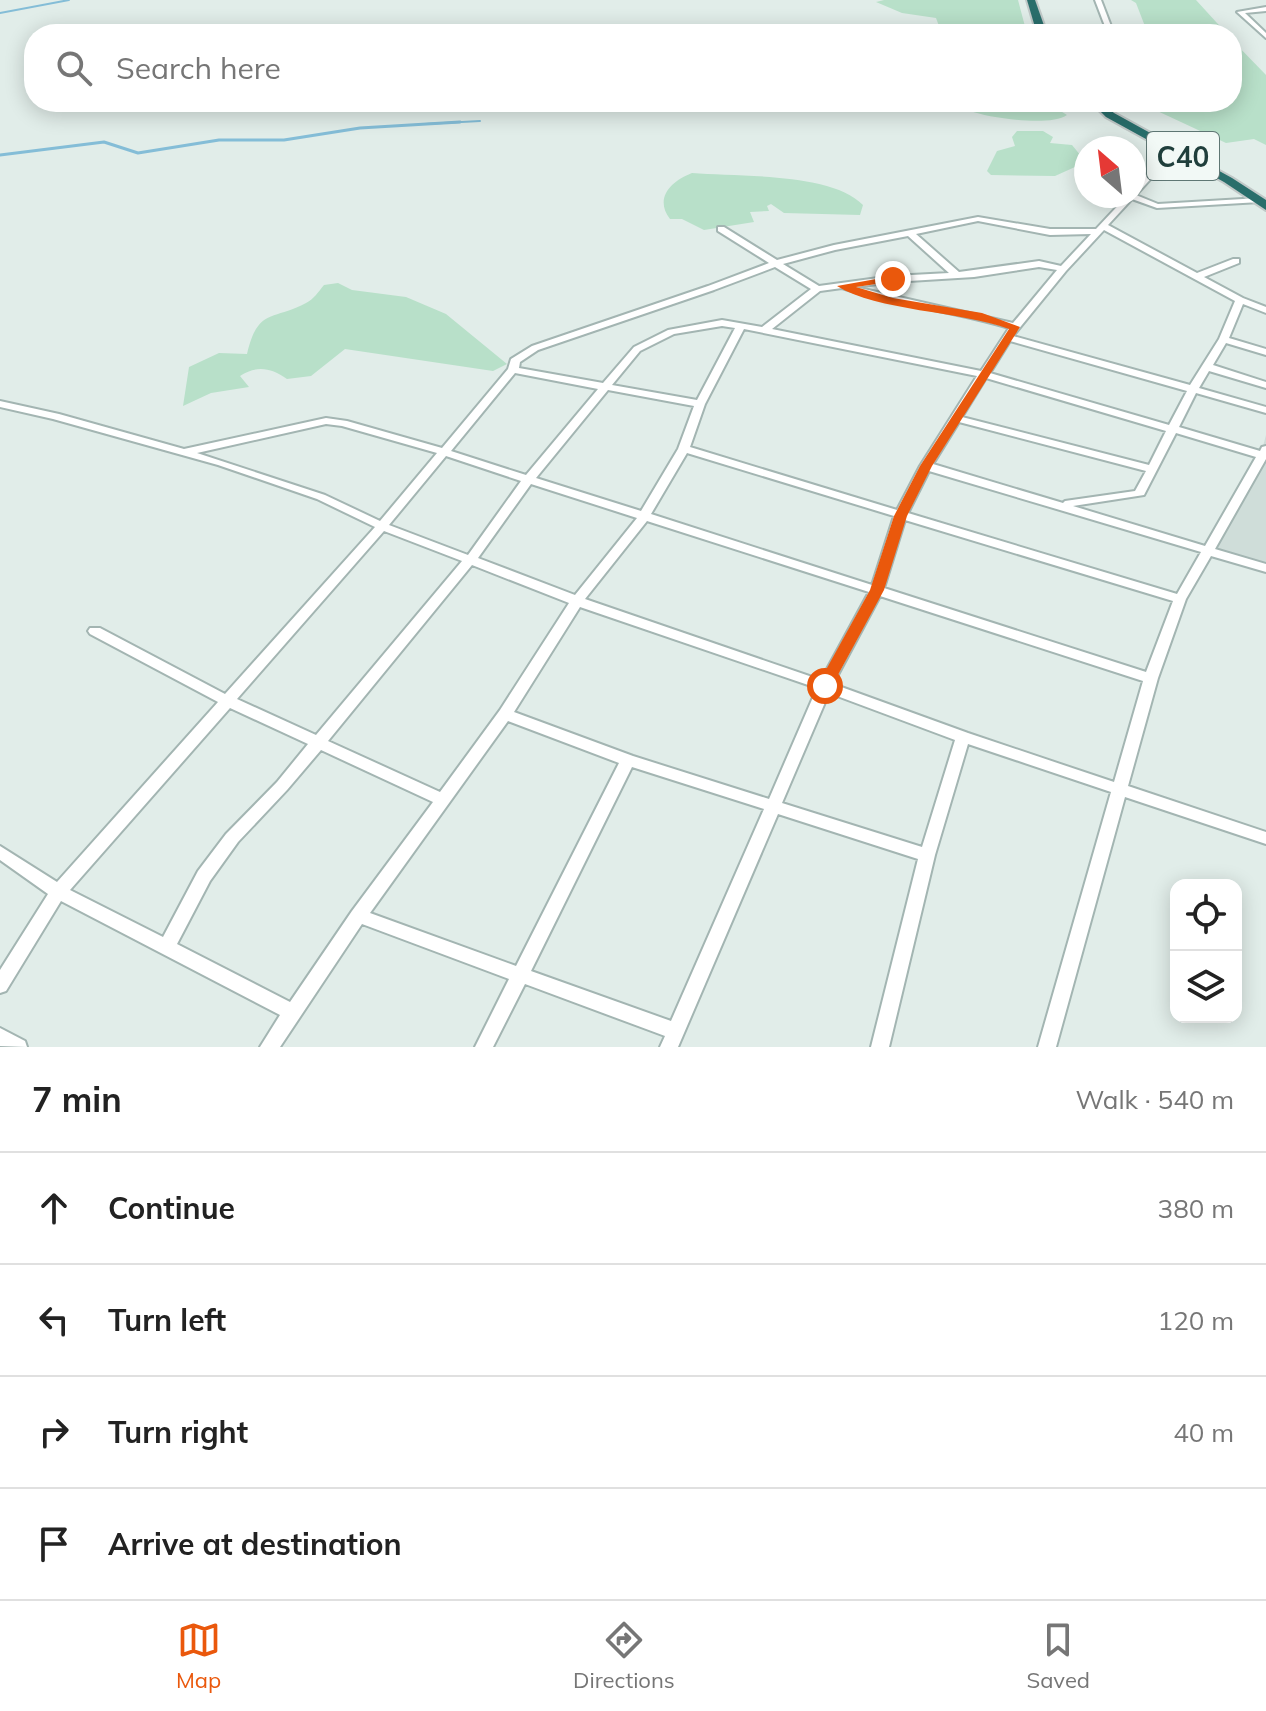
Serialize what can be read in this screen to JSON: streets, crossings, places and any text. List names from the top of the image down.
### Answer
{
  "streets": {
    "highway": ["C40"]
  },
  "north": "top left",
  "page": {
    "search": "Search here",
    "heading": ["7 min", "Walk · 540 m"],
    "list": [
      ["Continue", "380 m"],
      ["Turn left", "120 m"],
      ["Turn right", "40 m"],
      "Arrive at destination"
    ],
    "nav": ["Map", "Directions", "Saved"]
  }
}
